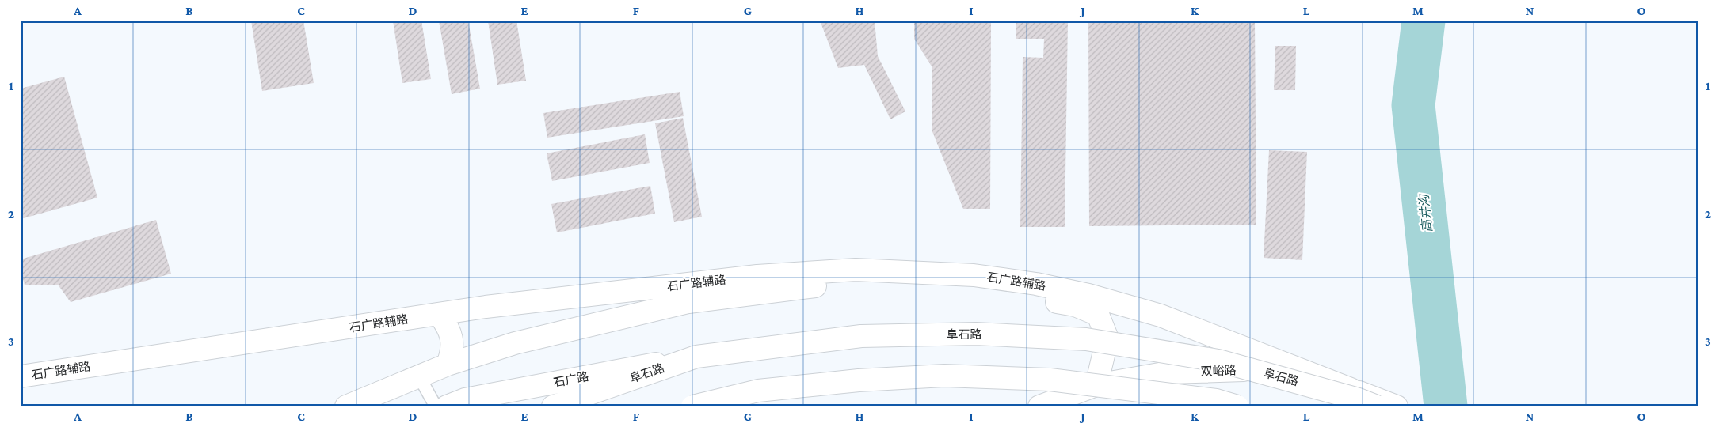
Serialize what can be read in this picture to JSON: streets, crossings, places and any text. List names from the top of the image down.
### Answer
{
  "streets": {
    "main road": [
      "石广路辅路",
      "阜石路",
      "双峪路",
      "石广路"
    ]
  },
  "crossings": [
    ["石广路辅路", "双峪路"],
    ["阜石路", "石广路"]
  ],
  "water": ["高井沟"],
  "grid": {
    "columns": [
      "A",
      "B",
      "C",
      "D",
      "E",
      "F",
      "G",
      "H",
      "I",
      "J",
      "K",
      "L",
      "M",
      "N",
      "O"
    ],
    "rows": ["1", "2", "3"]
  }
}
